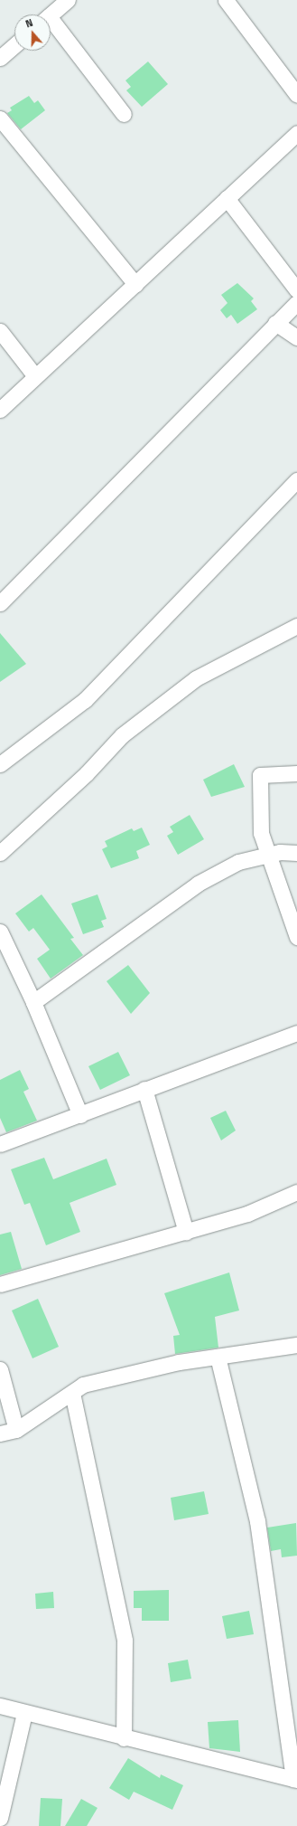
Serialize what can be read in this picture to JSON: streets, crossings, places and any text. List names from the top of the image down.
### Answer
{
  "north": "top"
}
